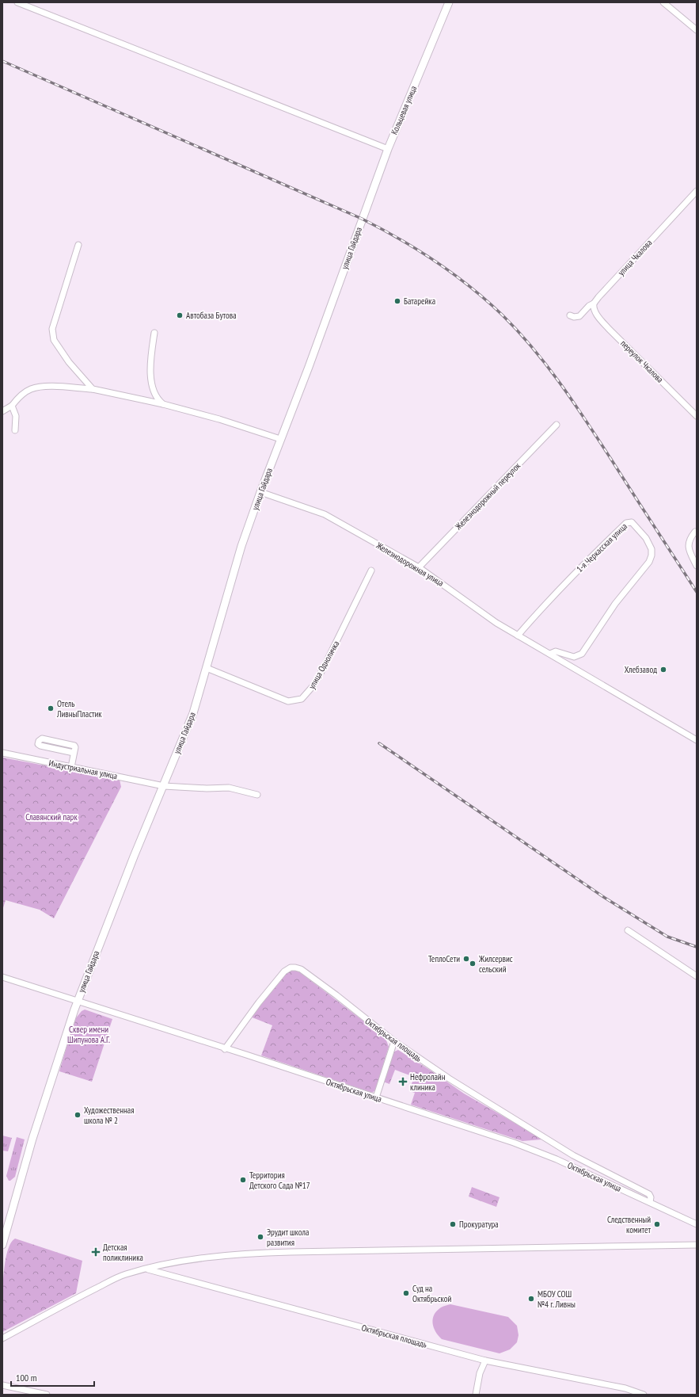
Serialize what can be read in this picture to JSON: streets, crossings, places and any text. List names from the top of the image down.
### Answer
{
  "streets": {
    "main road": ["Кольцевая улица", "улица Гайдара"],
    "street": [
      "улица Чкалова",
      "переулок Чкалова",
      "Железнодорожный переулок",
      "1-я Черкасская улица",
      "Железнодорожная улица",
      "улица Одноличка",
      "Индустриальная улица",
      "Октябрьская площадь",
      "Октябрьская улица"
    ]
  },
  "crossings": [
    ["Кольцевая улица", "улица Гайдара"],
    ["улица Гайдара", "Железнодорожная улица"],
    ["улица Гайдара", "улица Одноличка"],
    ["улица Гайдара", "Индустриальная улица"],
    ["улица Гайдара", "Октябрьская улица"],
    ["улица Чкалова", "переулок Чкалова"],
    ["Железнодорожный переулок", "Железнодорожная улица"],
    ["1-я Черкасская улица", "Железнодорожная улица"],
    ["Октябрьская площадь", "Октябрьская улица"]
  ],
  "parks": ["Славянский парк", "Сквер имени Шипунова А.Г."],
  "places": {
    "other": [
      "Батарейка",
      "Автобаза Бутова",
      "Хлебзавод",
      "Отель ЛивныПластик",
      "ТеплоСети",
      "Жилсервис сельский",
      "Художественная школа № 2",
      "Территория Детского Сада №17",
      "Прокуратура",
      "Следственный комитет",
      "Эрудит школа развития",
      "Суд на Октябрьской",
      "МБОУ СОШ №4 г. Ливны"
    ],
    "health": ["Нефролайн клиника", "Детская поликлиника"]
  },
  "scale_bar": "100 m"
}
